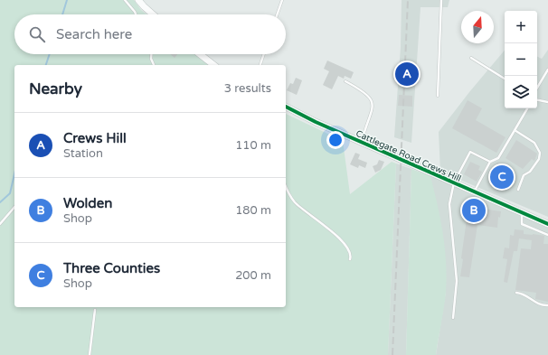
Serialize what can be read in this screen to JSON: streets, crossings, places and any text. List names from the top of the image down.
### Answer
{
  "streets": {
    "street": ["Cattlegate Road Crews Hill"]
  },
  "north": "top",
  "page": {
    "map_buttons": ["+", "−"],
    "search": "Search here",
    "pins": ["A", "C", "B"],
    "heading": ["Nearby", "3 results"],
    "list": [
      {
        "mark": "A",
        "name": "Crews Hill",
        "note": "Station",
        "value": "110 m"
      },
      {
        "mark": "B",
        "name": "Wolden",
        "note": "Shop",
        "value": "180 m"
      },
      {
        "mark": "C",
        "name": "Three Counties",
        "note": "Shop",
        "value": "200 m"
      }
    ]
  }
}
